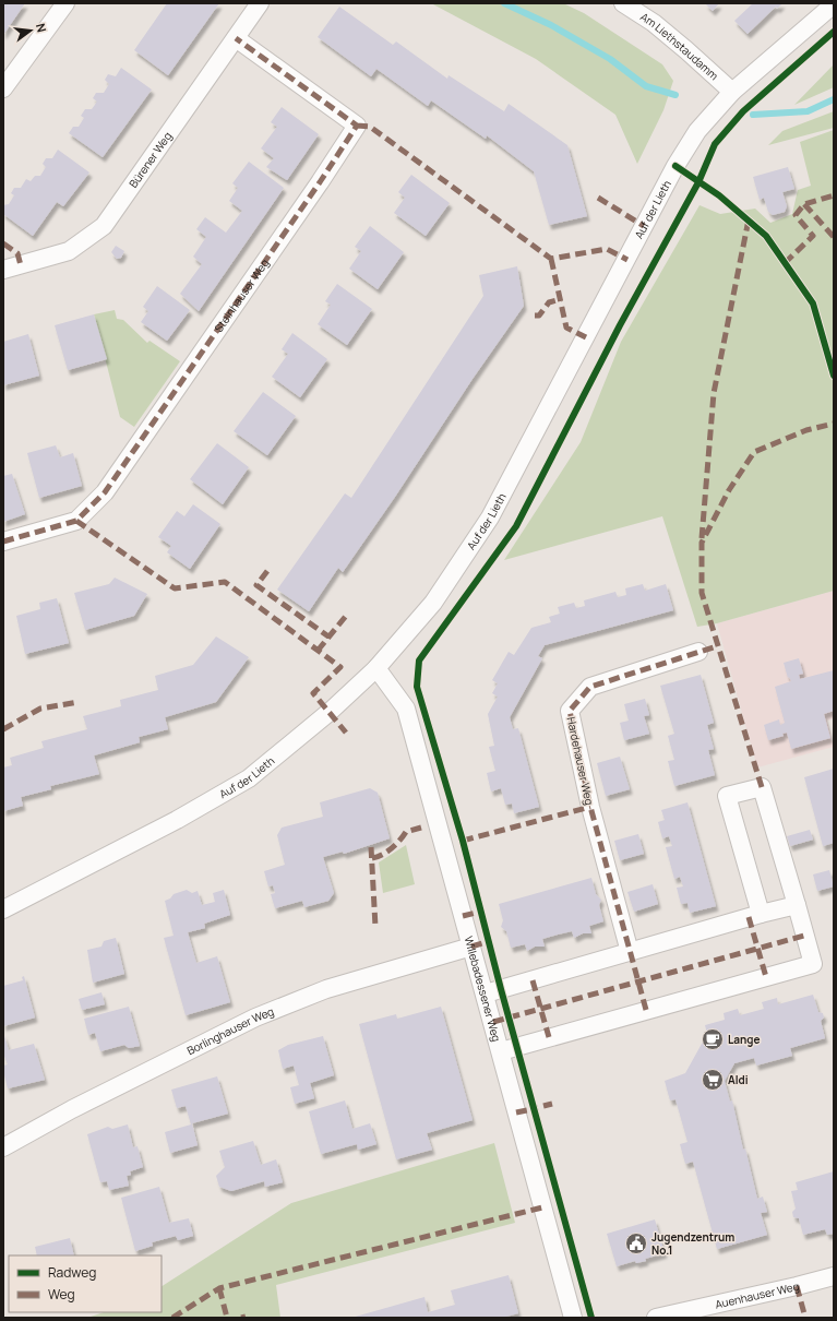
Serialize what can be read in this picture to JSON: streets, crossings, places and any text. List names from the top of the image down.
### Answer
{
  "streets": {
    "street": [
      "Am Liethstaudamm",
      "Bürener Weg",
      "Auf der Lieth",
      "Steinhauser Weg",
      "Hardehauser Weg",
      "Willebadessener Weg",
      "Borlinghauser Weg",
      "Auenhauser Weg"
    ]
  },
  "crossings": [
    ["Am Liethstaudamm", "Auf der Lieth"],
    ["Bürener Weg", "Steinhauser Weg"],
    ["Auf der Lieth", "Willebadessener Weg"],
    ["Willebadessener Weg", "Borlinghauser Weg"]
  ],
  "places": {
    "cafe": ["Lange"],
    "supermarket": ["Aldi"],
    "public building": ["Jugendzentrum No.1"]
  },
  "legend": ["Radweg", "Weg"],
  "north": "right"
}
